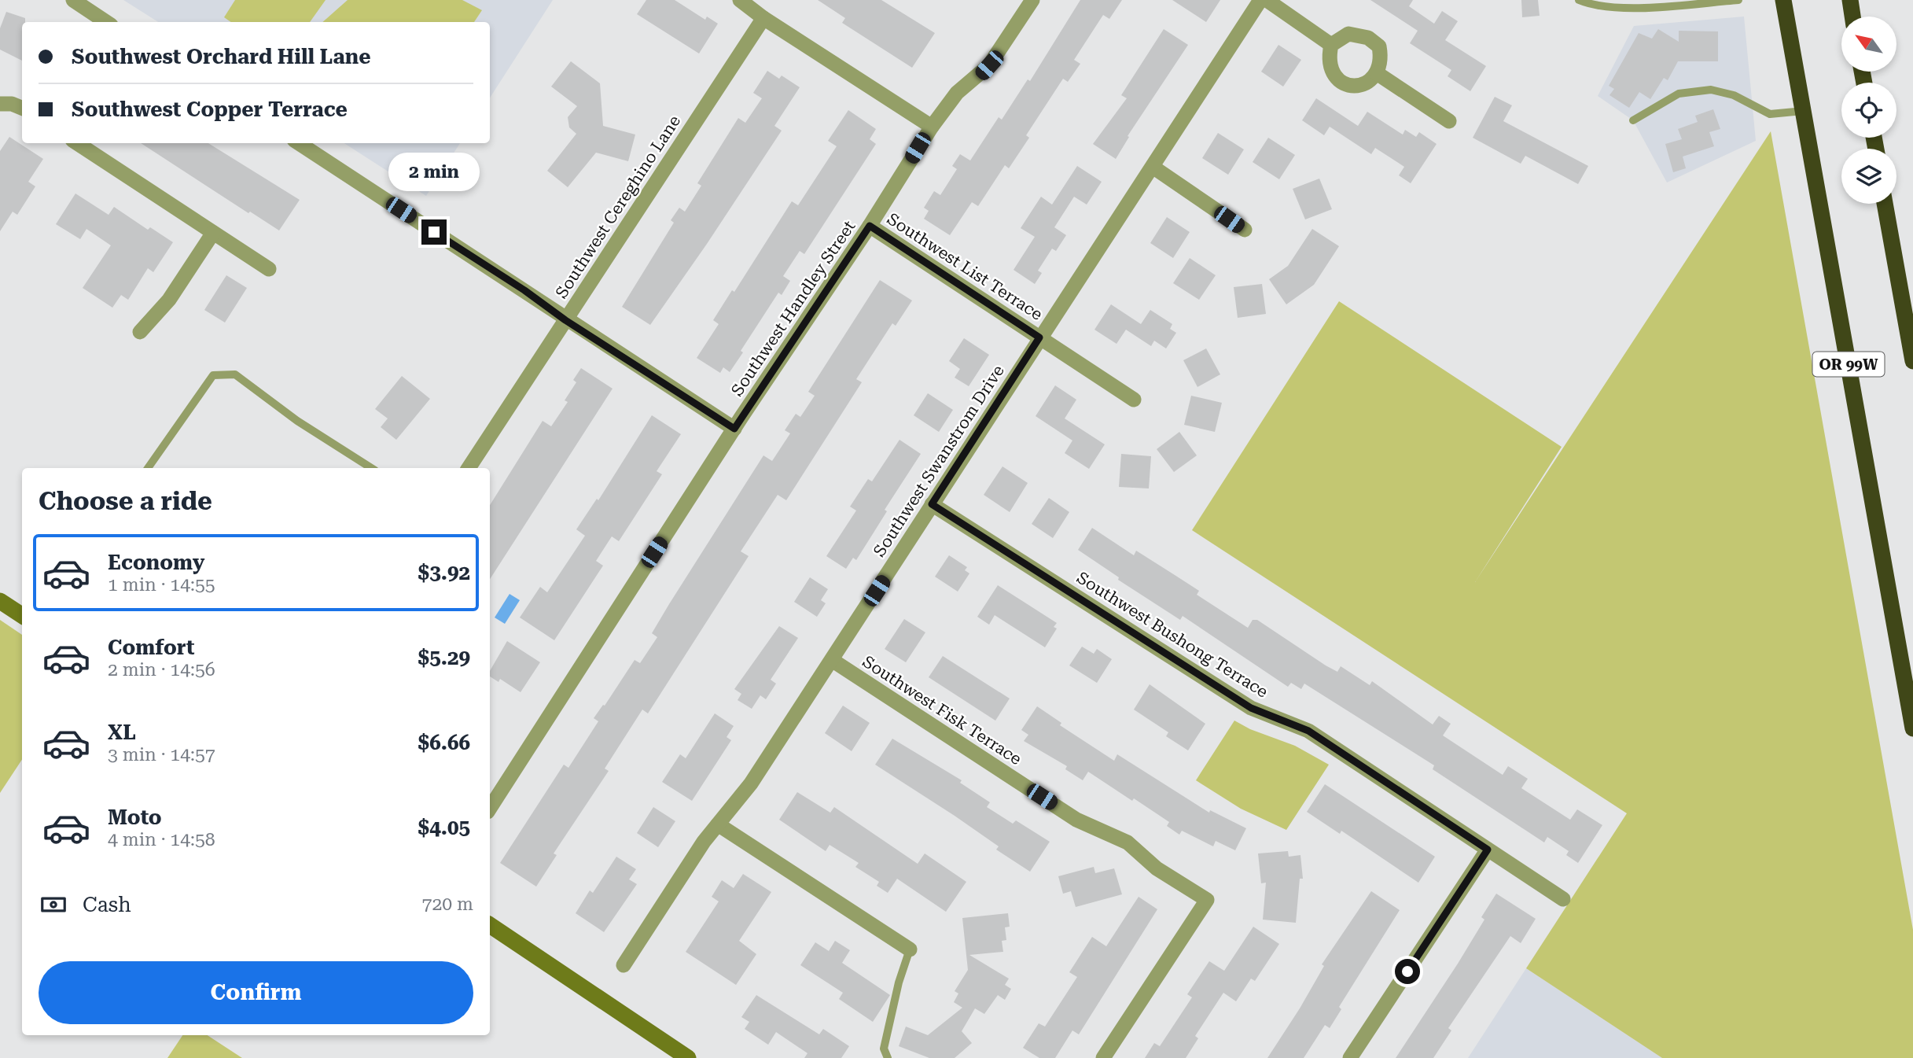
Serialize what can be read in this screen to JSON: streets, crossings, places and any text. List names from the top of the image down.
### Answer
{
  "streets": {
    "highway": ["OR 99W"],
    "street": [
      "Southwest Cereghino Lane",
      "Southwest List Terrace",
      "Southwest Handley Street",
      "Southwest Swanstrom Drive",
      "Southwest Bushong Terrace",
      "Southwest Fisk Terrace"
    ]
  },
  "crossings": [
    ["Southwest List Terrace", "Southwest Handley Street"],
    ["Southwest List Terrace", "Southwest Swanstrom Drive"],
    ["Southwest Swanstrom Drive", "Southwest Bushong Terrace"],
    ["Southwest Swanstrom Drive", "Southwest Fisk Terrace"]
  ],
  "north": "top left",
  "page": {
    "banner": ["Southwest Orchard Hill Lane", "Southwest Copper Terrace"],
    "bubble": "2 min",
    "heading": "Choose a ride",
    "list": [
      {
        "name": "Economy",
        "note": "1 min · 14:55",
        "value": "$3.92"
      },
      {
        "name": "Comfort",
        "note": "2 min · 14:56",
        "value": "$5.29"
      },
      {
        "name": "XL",
        "note": "3 min · 14:57",
        "value": "$6.66"
      },
      {
        "name": "Moto",
        "note": "4 min · 14:58",
        "value": "$4.05"
      }
    ],
    "pay": ["Cash", "720 m"],
    "buttons": "Confirm"
  }
}
